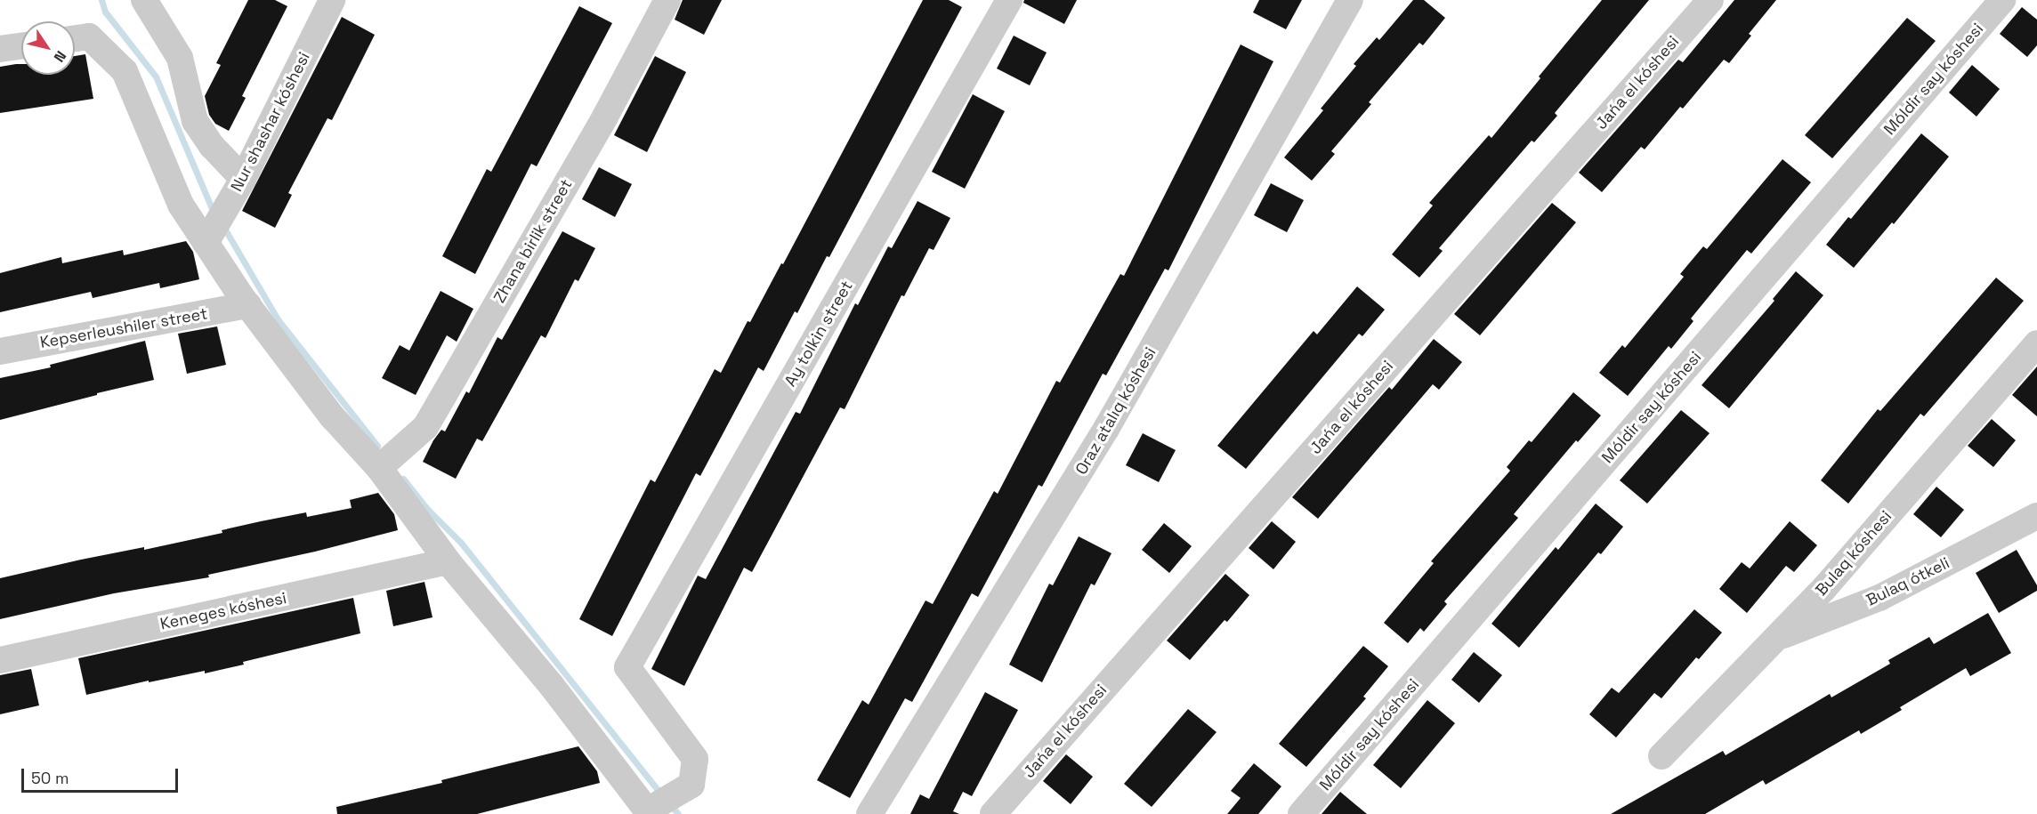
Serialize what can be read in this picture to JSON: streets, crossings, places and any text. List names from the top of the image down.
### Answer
{
  "streets": {
    "street": [
      "Móldir say kóshesi",
      "Jańa el kóshesi",
      "Nur shashar kóshesi",
      "Zhana birlik street",
      "Kepserleushiler street",
      "Ay tolkin street",
      "Oraz atalıq kóshesi",
      "Bulaq kóshesi",
      "Bulaq ótkeli",
      "Keneges kóshesi"
    ]
  },
  "crossings": [
    ["Bulaq kóshesi", "Bulaq ótkeli"]
  ],
  "scale_bar": "50 m",
  "north": "bottom right"
}
